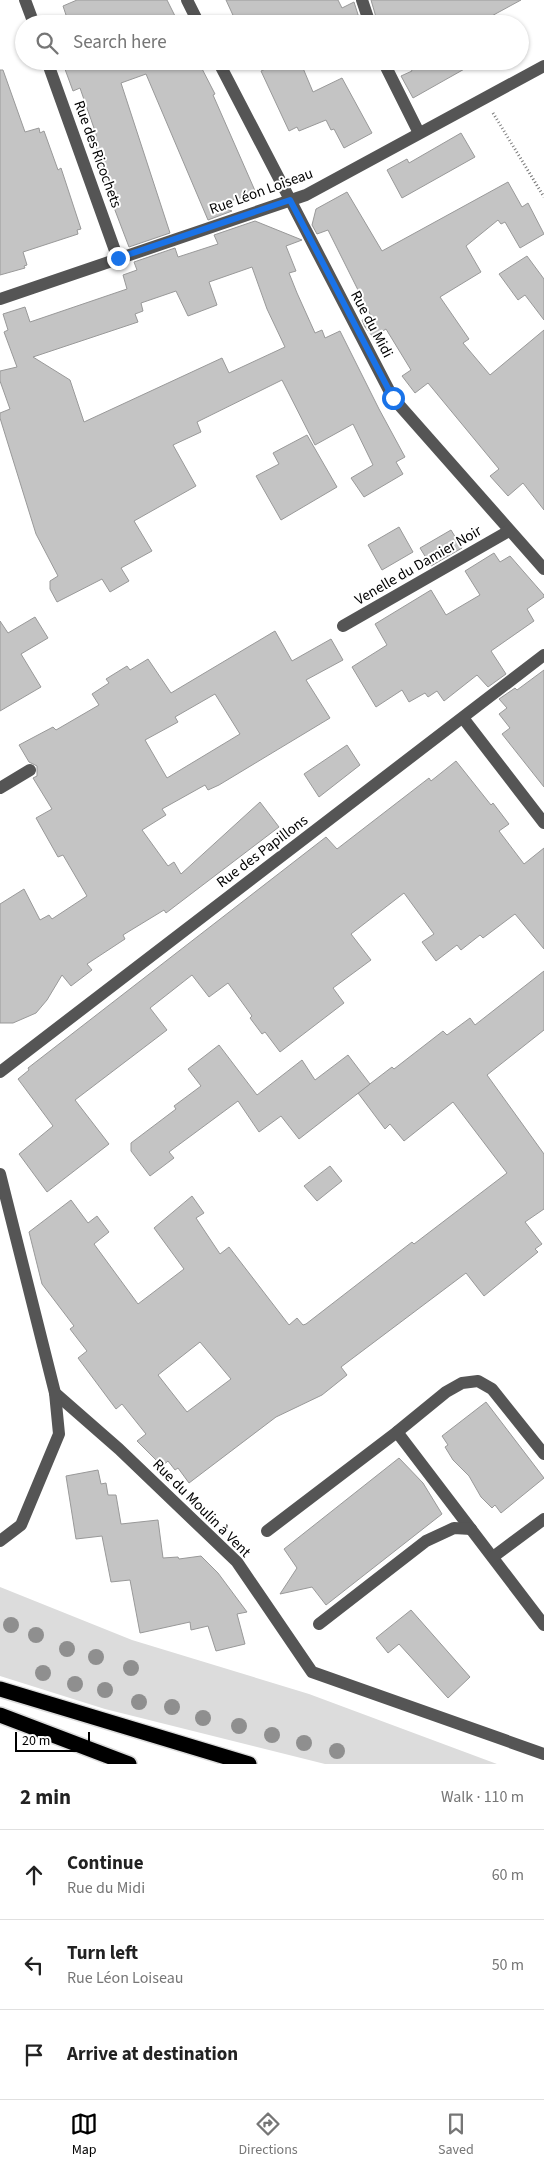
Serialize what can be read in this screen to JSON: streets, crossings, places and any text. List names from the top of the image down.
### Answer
{
  "streets": {
    "street": [
      "Rue des Ricochets",
      "Rue Léon Loiseau",
      "Rue du Midi",
      "Venelle du Damier Noir",
      "Rue des Papillons",
      "Rue du Moulin à Vent"
    ]
  },
  "crossings": [
    ["Rue des Ricochets", "Rue Léon Loiseau"],
    ["Rue Léon Loiseau", "Rue du Midi"],
    ["Rue du Midi", "Venelle du Damier Noir"]
  ],
  "scale_bar": "20 m",
  "page": {
    "search": "Search here",
    "scale": "20 m",
    "heading": ["2 min", "Walk · 110 m"],
    "list": [
      ["Continue", "Rue du Midi", "60 m"],
      ["Turn left", "Rue Léon Loiseau", "50 m"],
      "Arrive at destination"
    ],
    "nav": ["Map", "Directions", "Saved"]
  }
}
